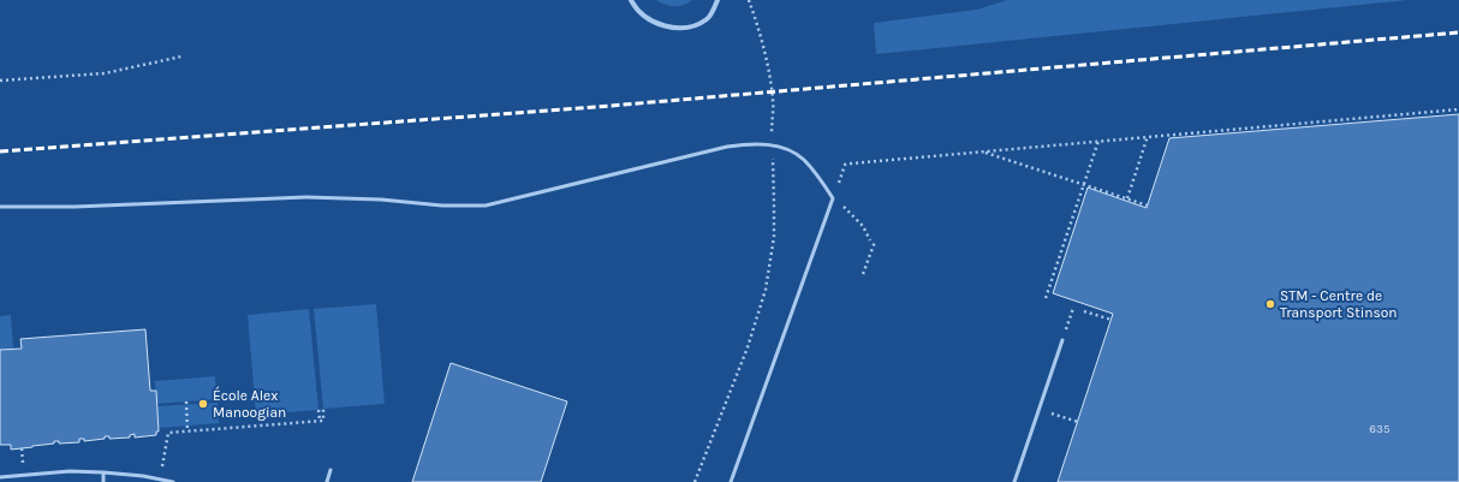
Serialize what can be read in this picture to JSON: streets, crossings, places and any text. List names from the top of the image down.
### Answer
{
  "places": ["STM - Centre de Transport Stinson", "École Alex Manoogian"],
  "house_numbers": ["635"]
}
